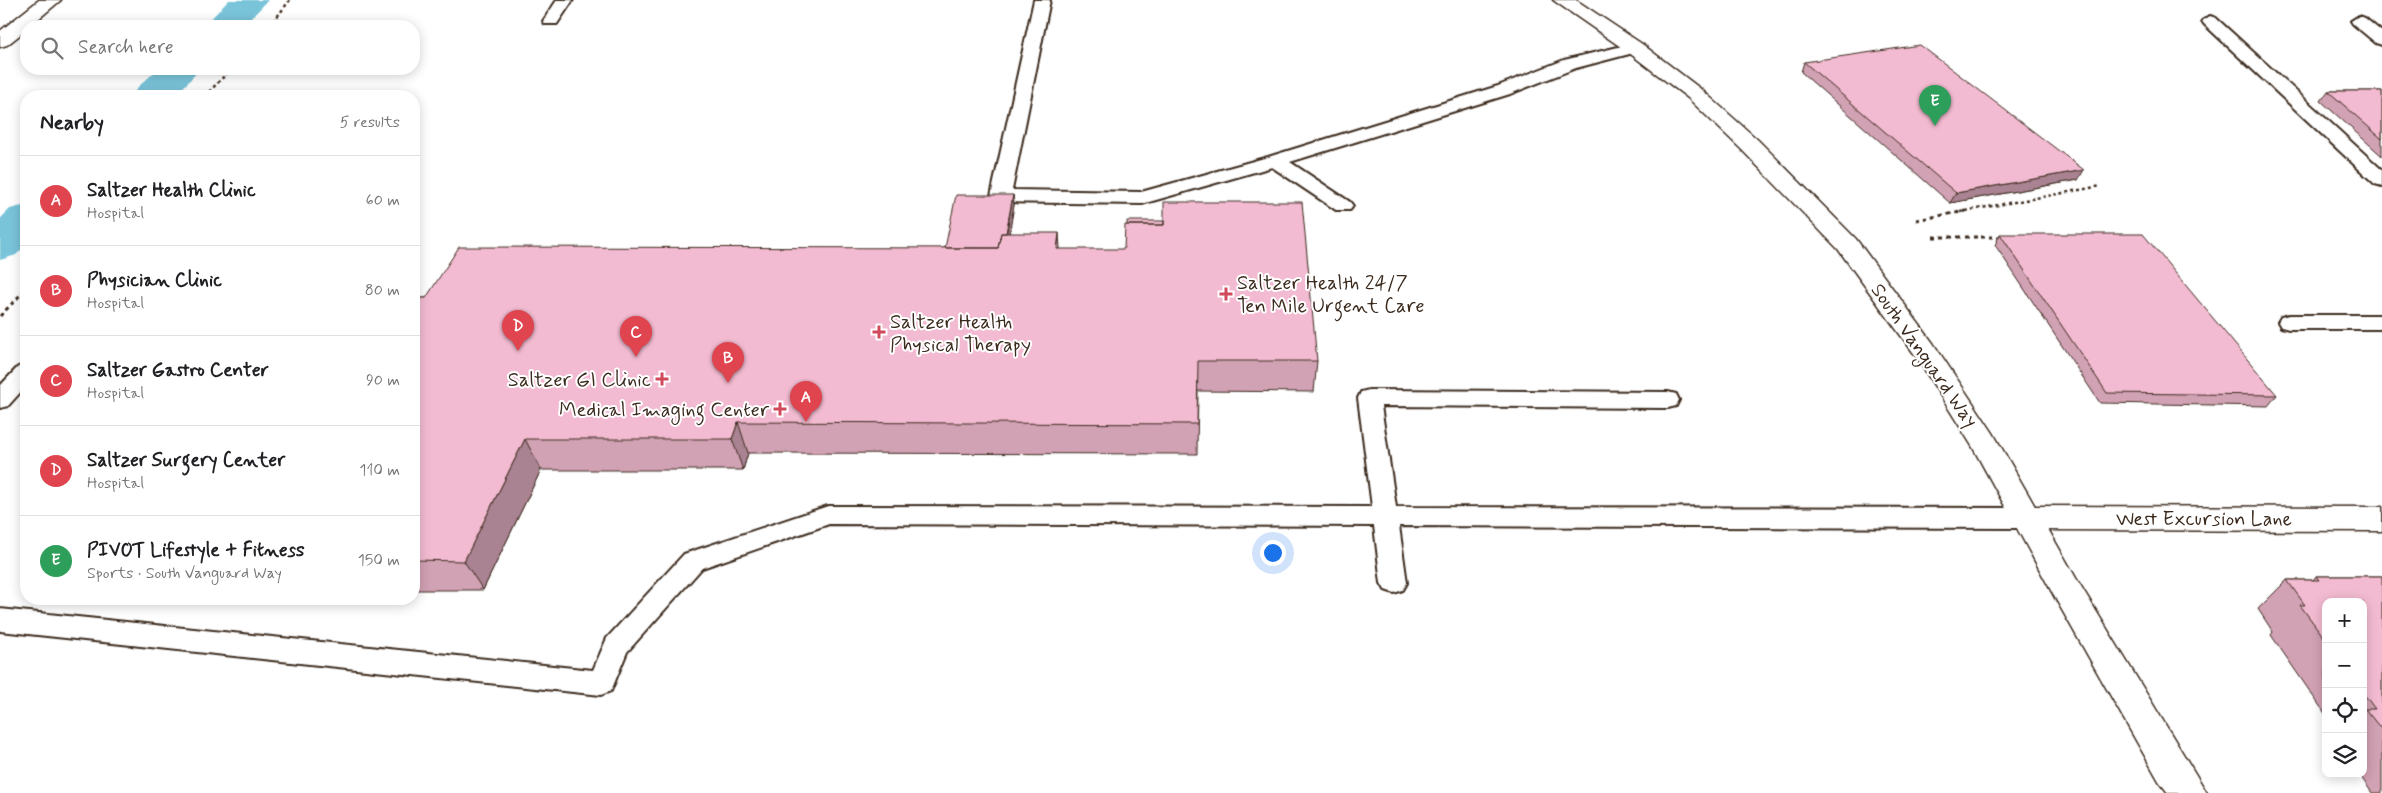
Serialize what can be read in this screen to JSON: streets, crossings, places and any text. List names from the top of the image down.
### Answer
{
  "streets": {
    "street": ["South Vanguard Way", "West Excursion Lane"]
  },
  "crossings": [
    ["South Vanguard Way", "West Excursion Lane"]
  ],
  "places": {
    "health": [
      "Saltzer Health 24/7 Ten Mile Urgent Care",
      "Saltzer Health Physical Therapy",
      "Saltzer GI Clinic",
      "Medical Imaging Center"
    ]
  },
  "page": {
    "search": "Search here",
    "pins": [
      "E",
      "D",
      "C",
      "B",
      "A"
    ],
    "heading": ["Nearby", "5 results"],
    "list": [
      {
        "mark": "A",
        "name": "Saltzer Health Clinic",
        "note": "Hospital",
        "value": "60 m"
      },
      {
        "mark": "B",
        "name": "Physician Clinic",
        "note": "Hospital",
        "value": "80 m"
      },
      {
        "mark": "C",
        "name": "Saltzer Gastro Center",
        "note": "Hospital",
        "value": "90 m"
      },
      {
        "mark": "D",
        "name": "Saltzer Surgery Center",
        "note": "Hospital",
        "value": "110 m"
      },
      {
        "mark": "E",
        "name": "PIVOT Lifestyle + Fitness",
        "note": "Sports · South Vanguard Way",
        "value": "150 m"
      }
    ],
    "map_buttons": ["+", "−"]
  }
}
